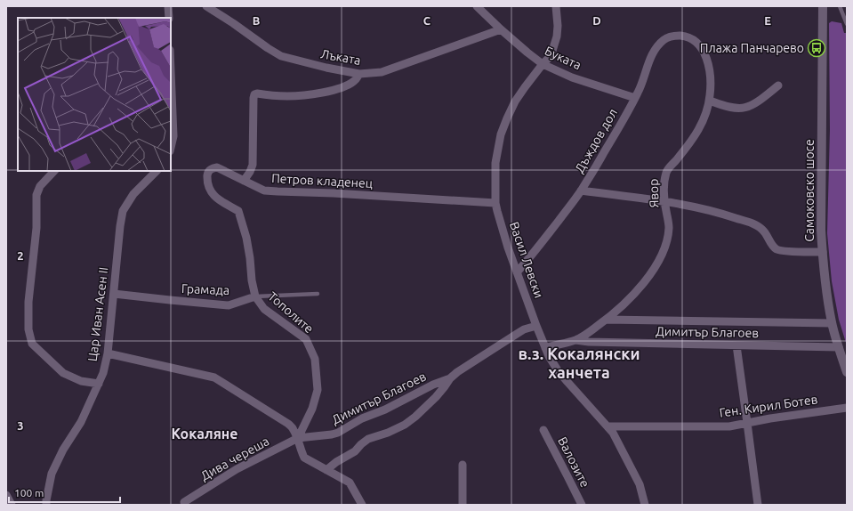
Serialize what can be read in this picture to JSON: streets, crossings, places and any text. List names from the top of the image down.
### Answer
{
  "streets": {
    "main road": ["Самоковско шосе"],
    "street": [
      "Лъката",
      "Буката",
      "Дъждов дол",
      "Петров кладенец",
      "Явор",
      "Васил Левски",
      "Грамада",
      "Тополите",
      "Цар Иван Асен II",
      "Димитър Благоев",
      "Ген. Кирил Ботев",
      "Дива череша",
      "Валозите"
    ]
  },
  "crossings": [
    ["Лъката", "Буката"],
    ["Буката", "Дъждов дол"],
    ["Буката", "Васил Левски"],
    ["Дъждов дол", "Явор"],
    ["Дъждов дол", "Васил Левски"],
    ["Петров кладенец", "Васил Левски"],
    ["Петров кладенец", "Тополите"],
    ["Самоковско шосе", "Димитър Благоев"],
    ["Явор", "Димитър Благоев"],
    ["Васил Левски", "Димитър Благоев"],
    ["Васил Левски", "Ген. Кирил Ботев"],
    ["Грамада", "Тополите"],
    ["Грамада", "Цар Иван Асен II"],
    ["Тополите", "Димитър Благоев"],
    ["Тополите", "Дива череша"],
    ["Димитър Благоев", "Дива череша"]
  ],
  "districts": ["в.з. Кокалянски ханчета", "Кокаляне"],
  "places": {
    "bus stop": ["Плажа Панчарево"]
  },
  "scale_bar": "100 m",
  "grid": {
    "columns": [
      "B",
      "C",
      "D",
      "E"
    ],
    "rows": ["2", "3"]
  }
}
